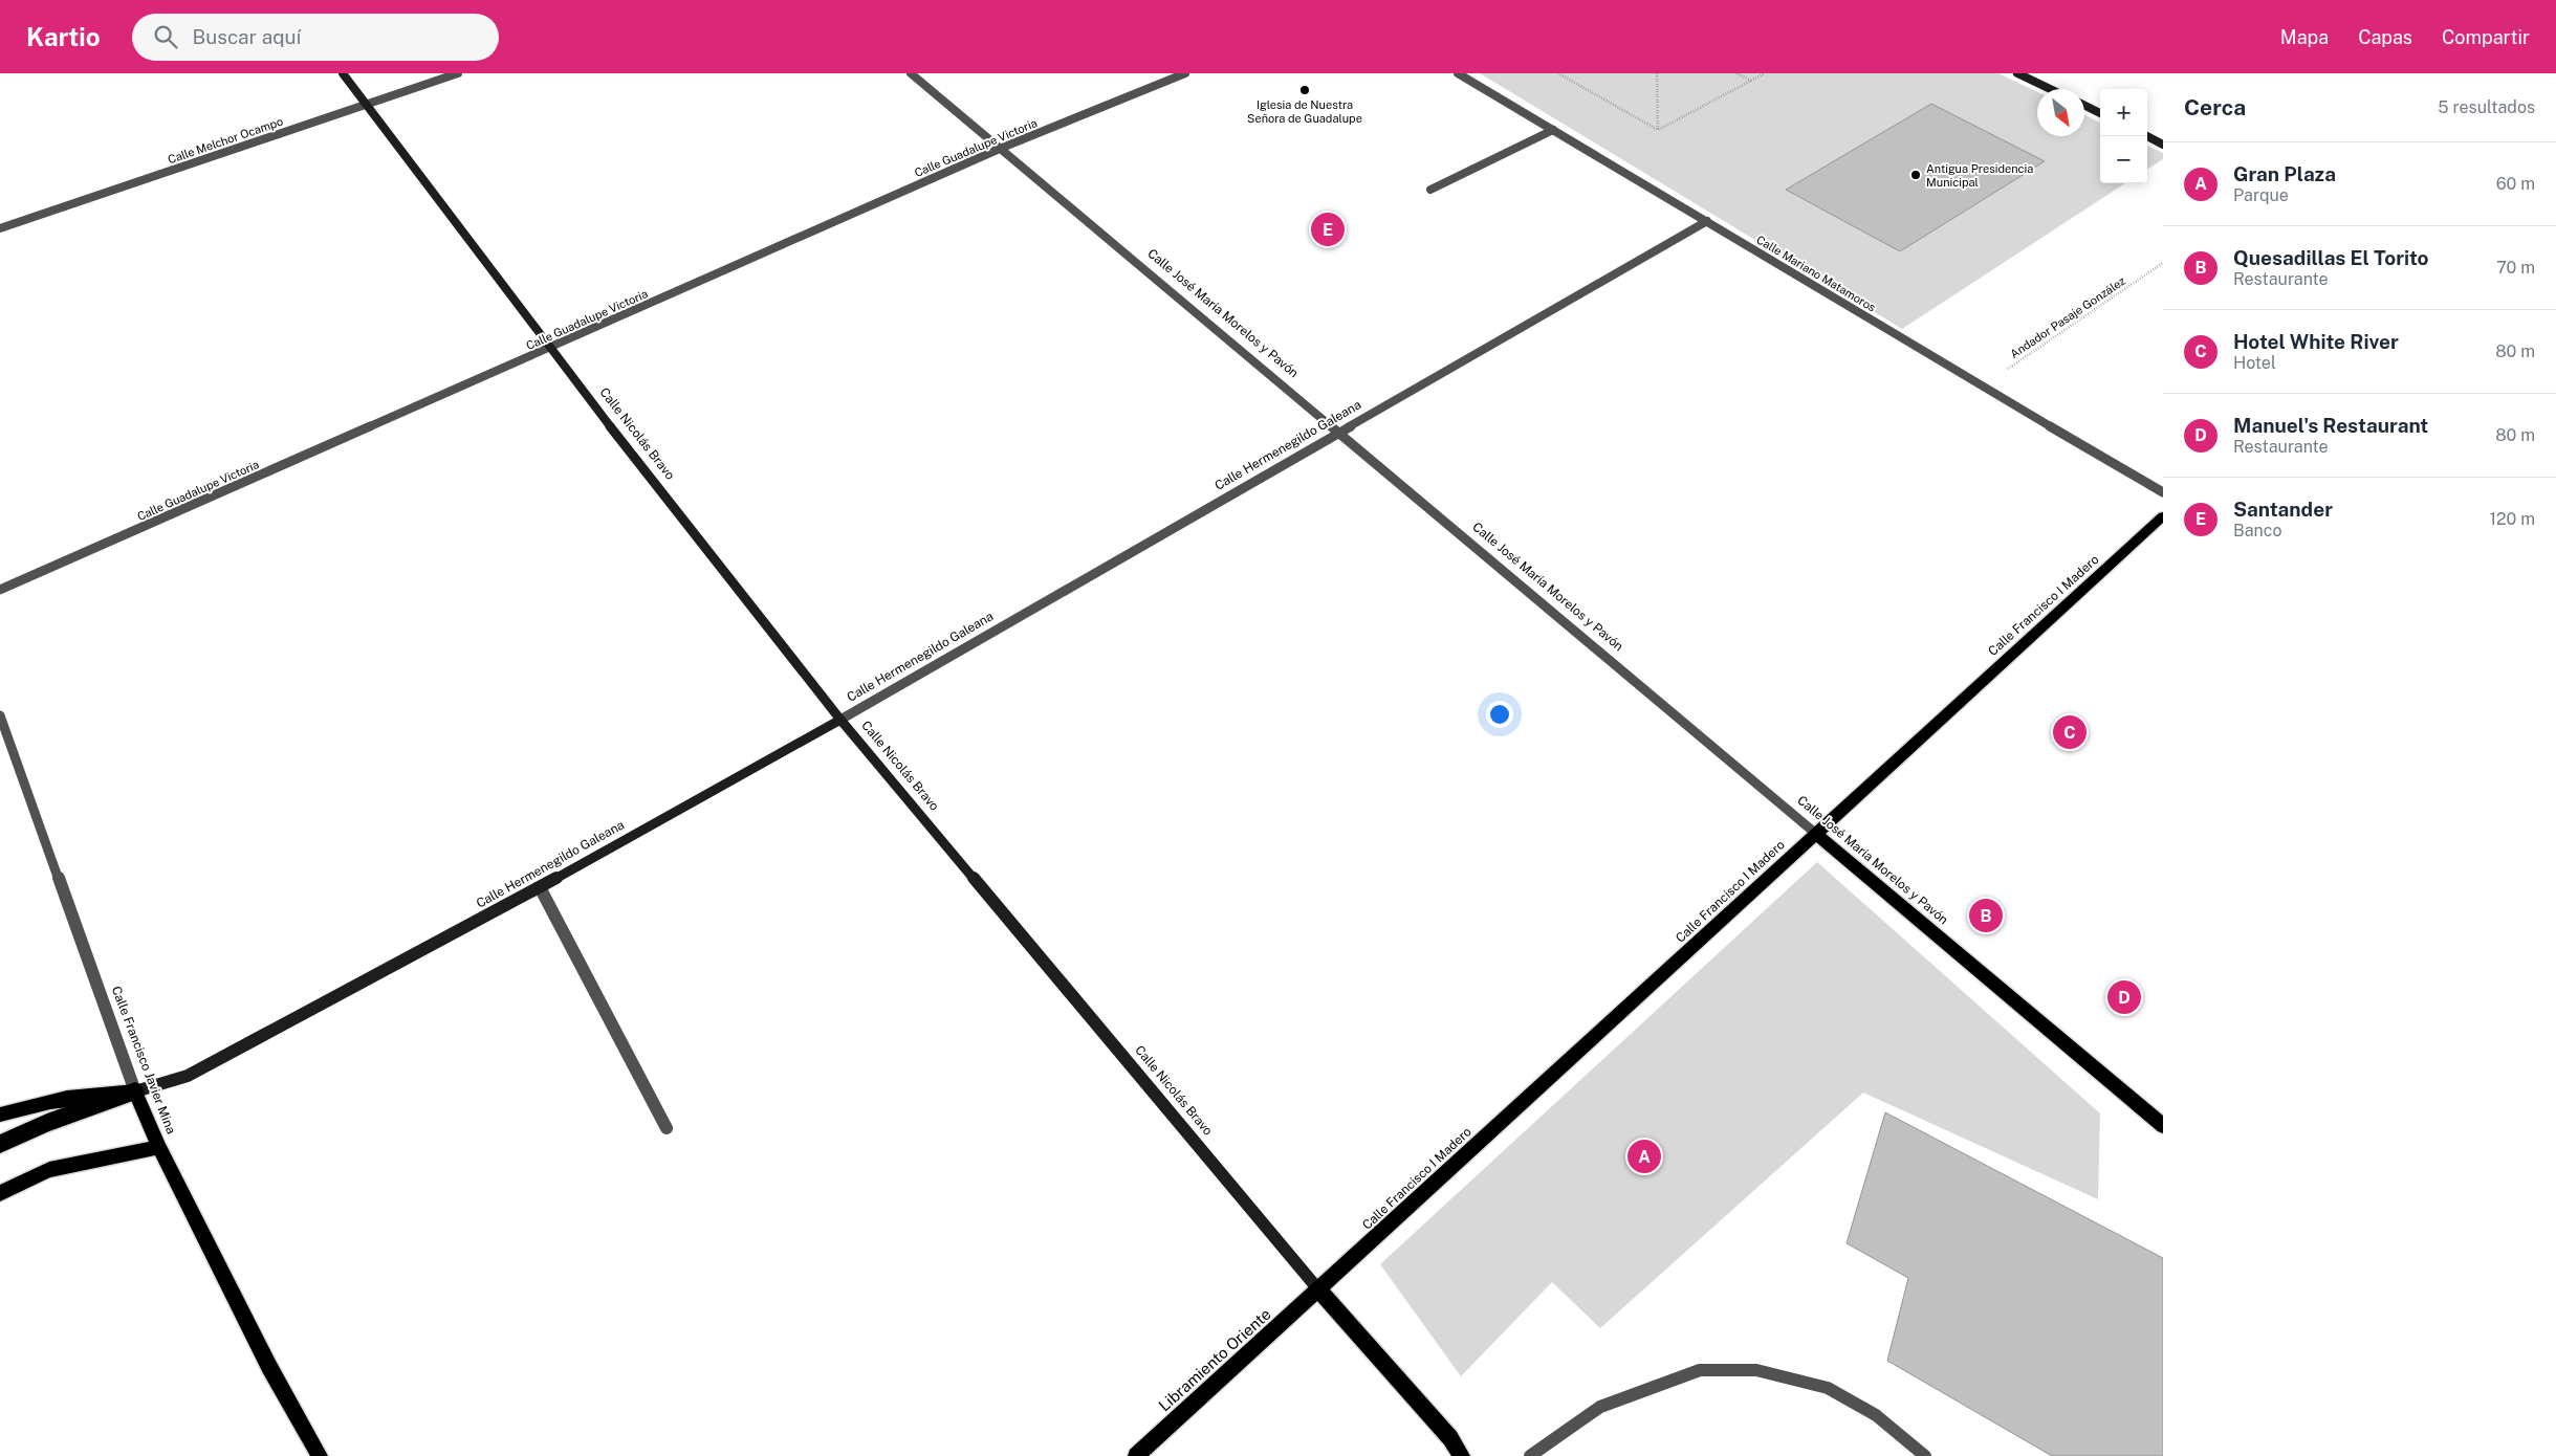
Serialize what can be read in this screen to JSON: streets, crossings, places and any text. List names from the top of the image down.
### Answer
{
  "streets": {
    "main road": [
      "Calle José María Morelos y Pavón",
      "Calle Nicolás Bravo",
      "Calle Francisco I Madero",
      "Calle Francisco Javier Mina",
      "Libramiento Oriente"
    ],
    "street": [
      "Calle Melchor Ocampo",
      "Calle Guadalupe Victoria",
      "Calle Mariano Matamoros",
      "Calle Hermenegildo Galeana"
    ],
    "path": ["Andador Pasaje González"]
  },
  "crossings": [
    ["Calle Melchor Ocampo", "Calle Nicolás Bravo"],
    ["Calle Guadalupe Victoria", "Calle José María Morelos y Pavón"],
    ["Calle Guadalupe Victoria", "Calle Nicolás Bravo"],
    ["Calle Mariano Matamoros", "Andador Pasaje González"],
    ["Calle Mariano Matamoros", "Calle Hermenegildo Galeana"],
    ["Calle José María Morelos y Pavón", "Calle Hermenegildo Galeana"],
    ["Calle José María Morelos y Pavón", "Calle Francisco I Madero"],
    ["Calle Nicolás Bravo", "Calle Hermenegildo Galeana"],
    ["Calle Nicolás Bravo", "Calle Francisco I Madero"],
    ["Calle Nicolás Bravo", "Libramiento Oriente"],
    ["Calle Hermenegildo Galeana", "Calle Francisco Javier Mina"],
    ["Calle Francisco I Madero", "Libramiento Oriente"]
  ],
  "places": ["Iglesia de Nuestra Señora de Guadalupe", "Antigua Presidencia Municipal"],
  "north": "bottom right",
  "page": {
    "header": "Kartio",
    "search": "Buscar aquí",
    "nav": ["Mapa", "Capas", "Compartir"],
    "heading": ["Cerca", "5 resultados"],
    "map_buttons": ["+", "−"],
    "list": [
      {
        "mark": "A",
        "name": "Gran Plaza",
        "note": "Parque",
        "value": "60 m"
      },
      {
        "mark": "B",
        "name": "Quesadillas El Torito",
        "note": "Restaurante",
        "value": "70 m"
      },
      {
        "mark": "C",
        "name": "Hotel White River",
        "note": "Hotel",
        "value": "80 m"
      },
      {
        "mark": "D",
        "name": "Manuel's Restaurant",
        "note": "Restaurante",
        "value": "80 m"
      },
      {
        "mark": "E",
        "name": "Santander",
        "note": "Banco",
        "value": "120 m"
      }
    ],
    "pins": [
      "E",
      "C",
      "B",
      "D",
      "A"
    ]
  }
}
